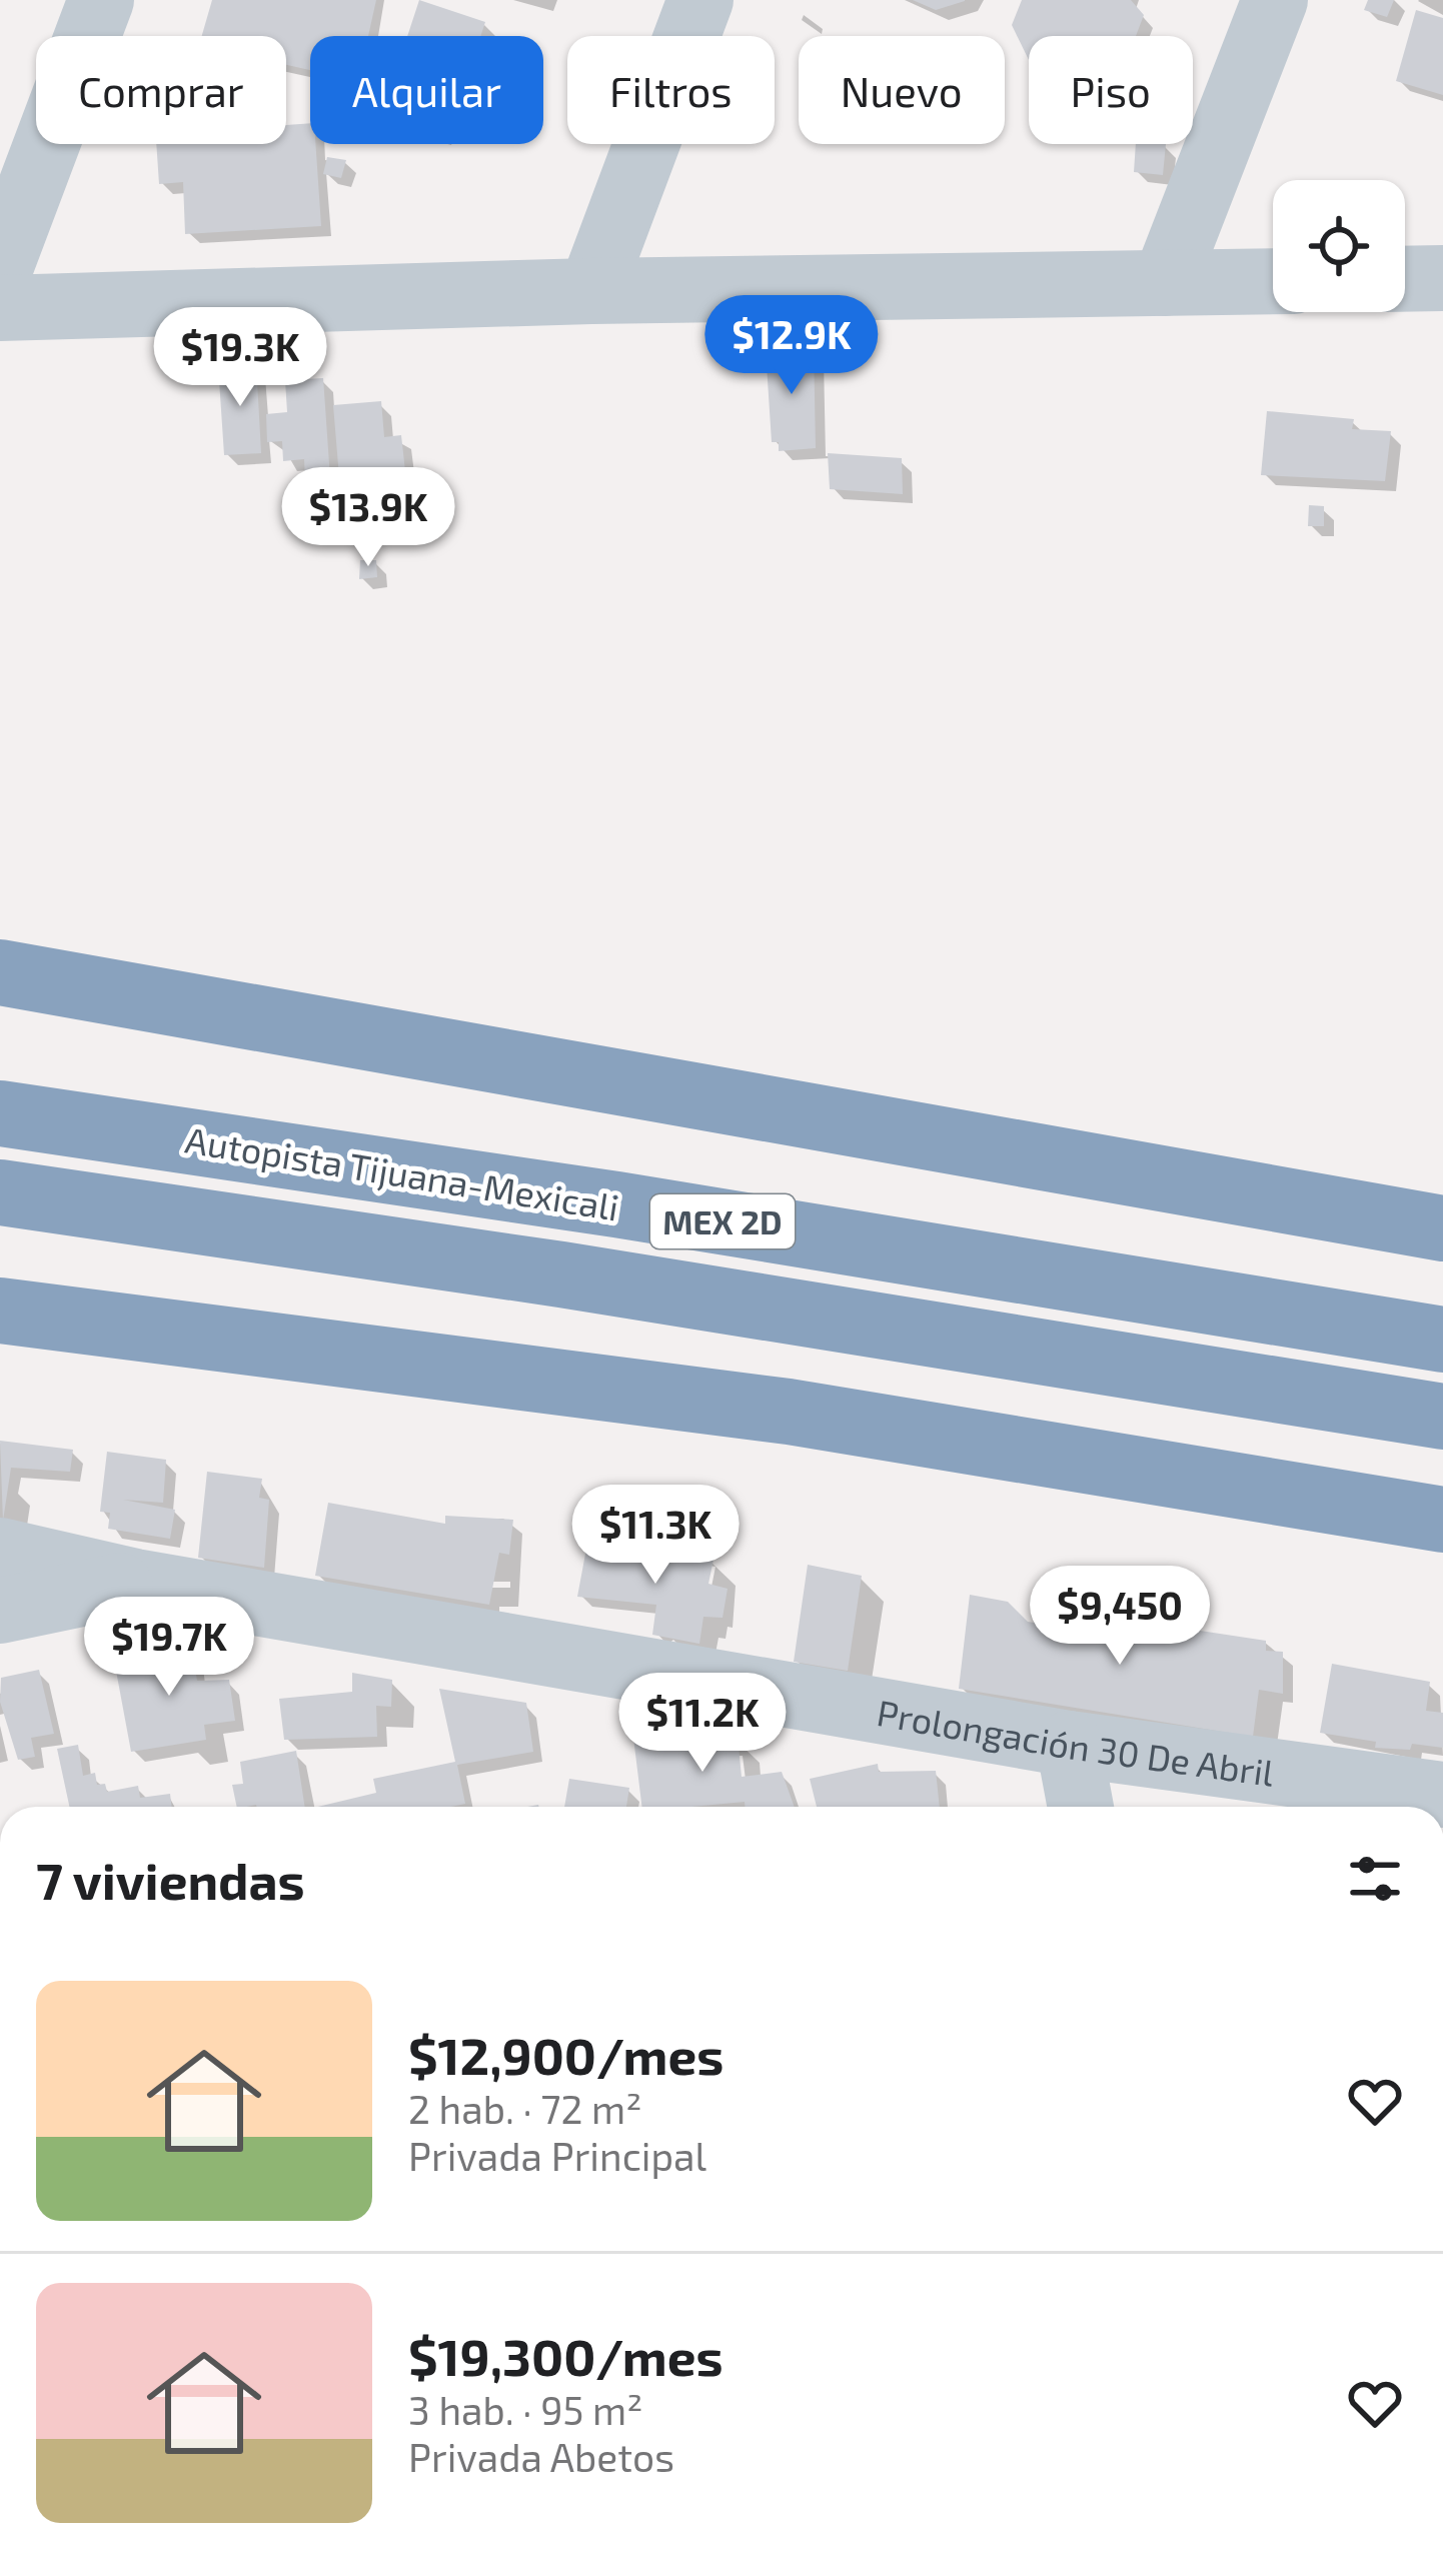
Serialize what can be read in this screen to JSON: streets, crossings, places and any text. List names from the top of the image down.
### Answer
{
  "streets": {
    "highway": ["Autopista Tijuana-Mexicali", "MEX 2D"],
    "street": ["Prolongación 30 De Abril"]
  },
  "page": {
    "chip": [
      "Comprar",
      "Alquilar",
      "Filtros",
      "Nuevo",
      "Piso"
    ],
    "price": [
      "$12.9K",
      "$19.3K",
      "$13.9K",
      "$11.3K",
      "$9,450",
      "$19.7K",
      "$11.2K"
    ],
    "heading": "7 viviendas",
    "list": [
      {
        "name": "$12,900/mes",
        "note": "2 hab. · 72 m² · Privada Principal"
      },
      {
        "name": "$19,300/mes",
        "note": "3 hab. · 95 m² · Privada Abetos"
      }
    ]
  }
}
